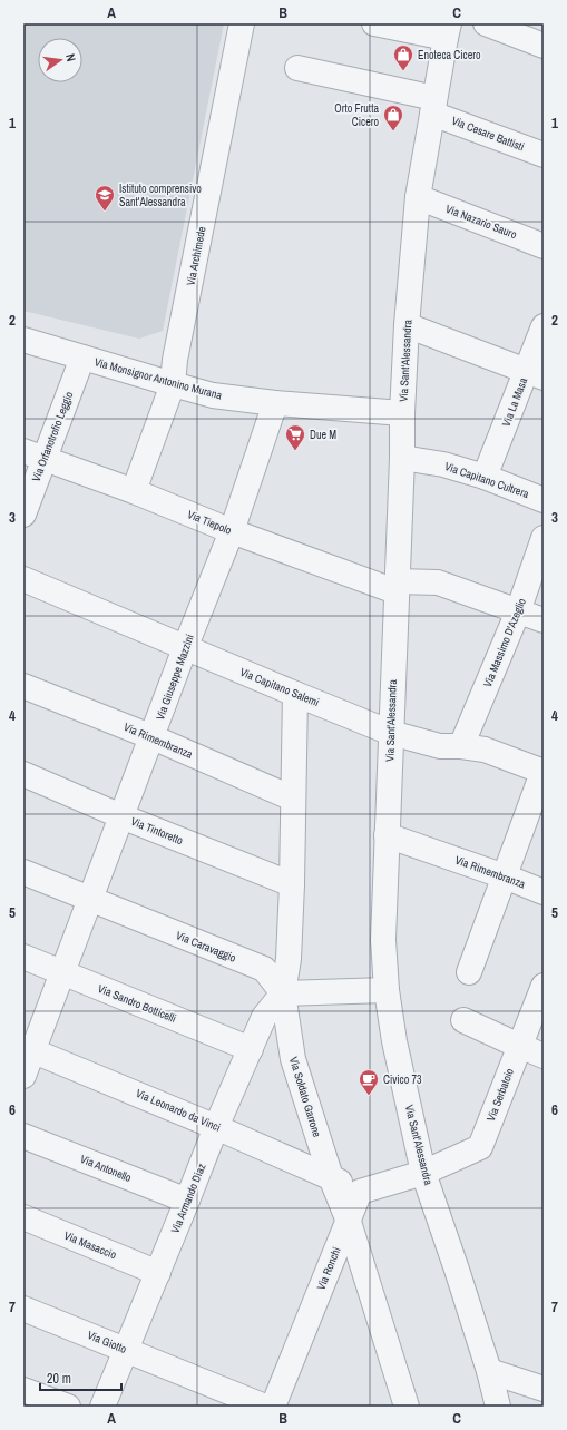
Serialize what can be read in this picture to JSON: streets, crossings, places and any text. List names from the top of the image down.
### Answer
{
  "streets": {
    "street": [
      "Via Cesare Battisti",
      "Via Nazario Sauro",
      "Via Archimede",
      "Via Sant'Alessandra",
      "Via Monsignor Antonino Murana",
      "Via La Masa",
      "Via Orfanotrofio Leggio",
      "Via Capitano Cultrera",
      "Via Tiepolo",
      "Via Massimo D'Azeglio",
      "Via Giuseppe Mazzini",
      "Via Capitano Salemi",
      "Via Rimembranza",
      "Via Tintoretto",
      "Via Caravaggio",
      "Via Sandro Botticelli",
      "Via Serbatoio",
      "Via Soldato Garrone",
      "Via Leonardo da Vinci",
      "Via Antonello",
      "Via Armando Diaz",
      "Via Masaccio",
      "Via Ronchi",
      "Via Giotto"
    ]
  },
  "crossings": [
    ["Via Cesare Battisti", "Via Sant'Alessandra"],
    ["Via Nazario Sauro", "Via Sant'Alessandra"],
    ["Via Archimede", "Via Monsignor Antonino Murana"],
    ["Via Archimede", "Via Tiepolo"],
    ["Via Sant'Alessandra", "Via Monsignor Antonino Murana"],
    ["Via Sant'Alessandra", "Via Capitano Cultrera"],
    ["Via Sant'Alessandra", "Via Tiepolo"],
    ["Via Sant'Alessandra", "Via Capitano Salemi"],
    ["Via Sant'Alessandra", "Via Rimembranza"],
    ["Via Sant'Alessandra", "Via Serbatoio"],
    ["Via Monsignor Antonino Murana", "Via Orfanotrofio Leggio"],
    ["Via Monsignor Antonino Murana", "Via Giuseppe Mazzini"],
    ["Via La Masa", "Via Capitano Cultrera"],
    ["Via Orfanotrofio Leggio", "Via Tiepolo"],
    ["Via Tiepolo", "Via Massimo D'Azeglio"],
    ["Via Tiepolo", "Via Giuseppe Mazzini"],
    ["Via Massimo D'Azeglio", "Via Capitano Salemi"],
    ["Via Giuseppe Mazzini", "Via Capitano Salemi"],
    ["Via Giuseppe Mazzini", "Via Rimembranza"],
    ["Via Giuseppe Mazzini", "Via Tintoretto"],
    ["Via Giuseppe Mazzini", "Via Caravaggio"],
    ["Via Giuseppe Mazzini", "Via Sandro Botticelli"],
    ["Via Giuseppe Mazzini", "Via Leonardo da Vinci"],
    ["Via Capitano Salemi", "Via Soldato Garrone"],
    ["Via Rimembranza", "Via Soldato Garrone"],
    ["Via Tintoretto", "Via Soldato Garrone"],
    ["Via Caravaggio", "Via Soldato Garrone"],
    ["Via Caravaggio", "Via Armando Diaz"],
    ["Via Sandro Botticelli", "Via Armando Diaz"],
    ["Via Soldato Garrone", "Via Leonardo da Vinci"],
    ["Via Soldato Garrone", "Via Armando Diaz"],
    ["Via Soldato Garrone", "Via Ronchi"],
    ["Via Leonardo da Vinci", "Via Armando Diaz"],
    ["Via Leonardo da Vinci", "Via Ronchi"],
    ["Via Antonello", "Via Armando Diaz"],
    ["Via Armando Diaz", "Via Masaccio"],
    ["Via Armando Diaz", "Via Giotto"]
  ],
  "places": {
    "shop": ["Enoteca Cicero", "Orto Frutta Cicero"],
    "school or university": ["Istituto comprensivo Sant'Alessandra"],
    "supermarket": ["Due M"],
    "cafe": ["Civico 73"]
  },
  "scale_bar": "20 m",
  "north": "right",
  "grid": {
    "columns": ["A", "B", "C"],
    "rows": [
      "1",
      "2",
      "3",
      "4",
      "5",
      "6",
      "7"
    ]
  }
}
